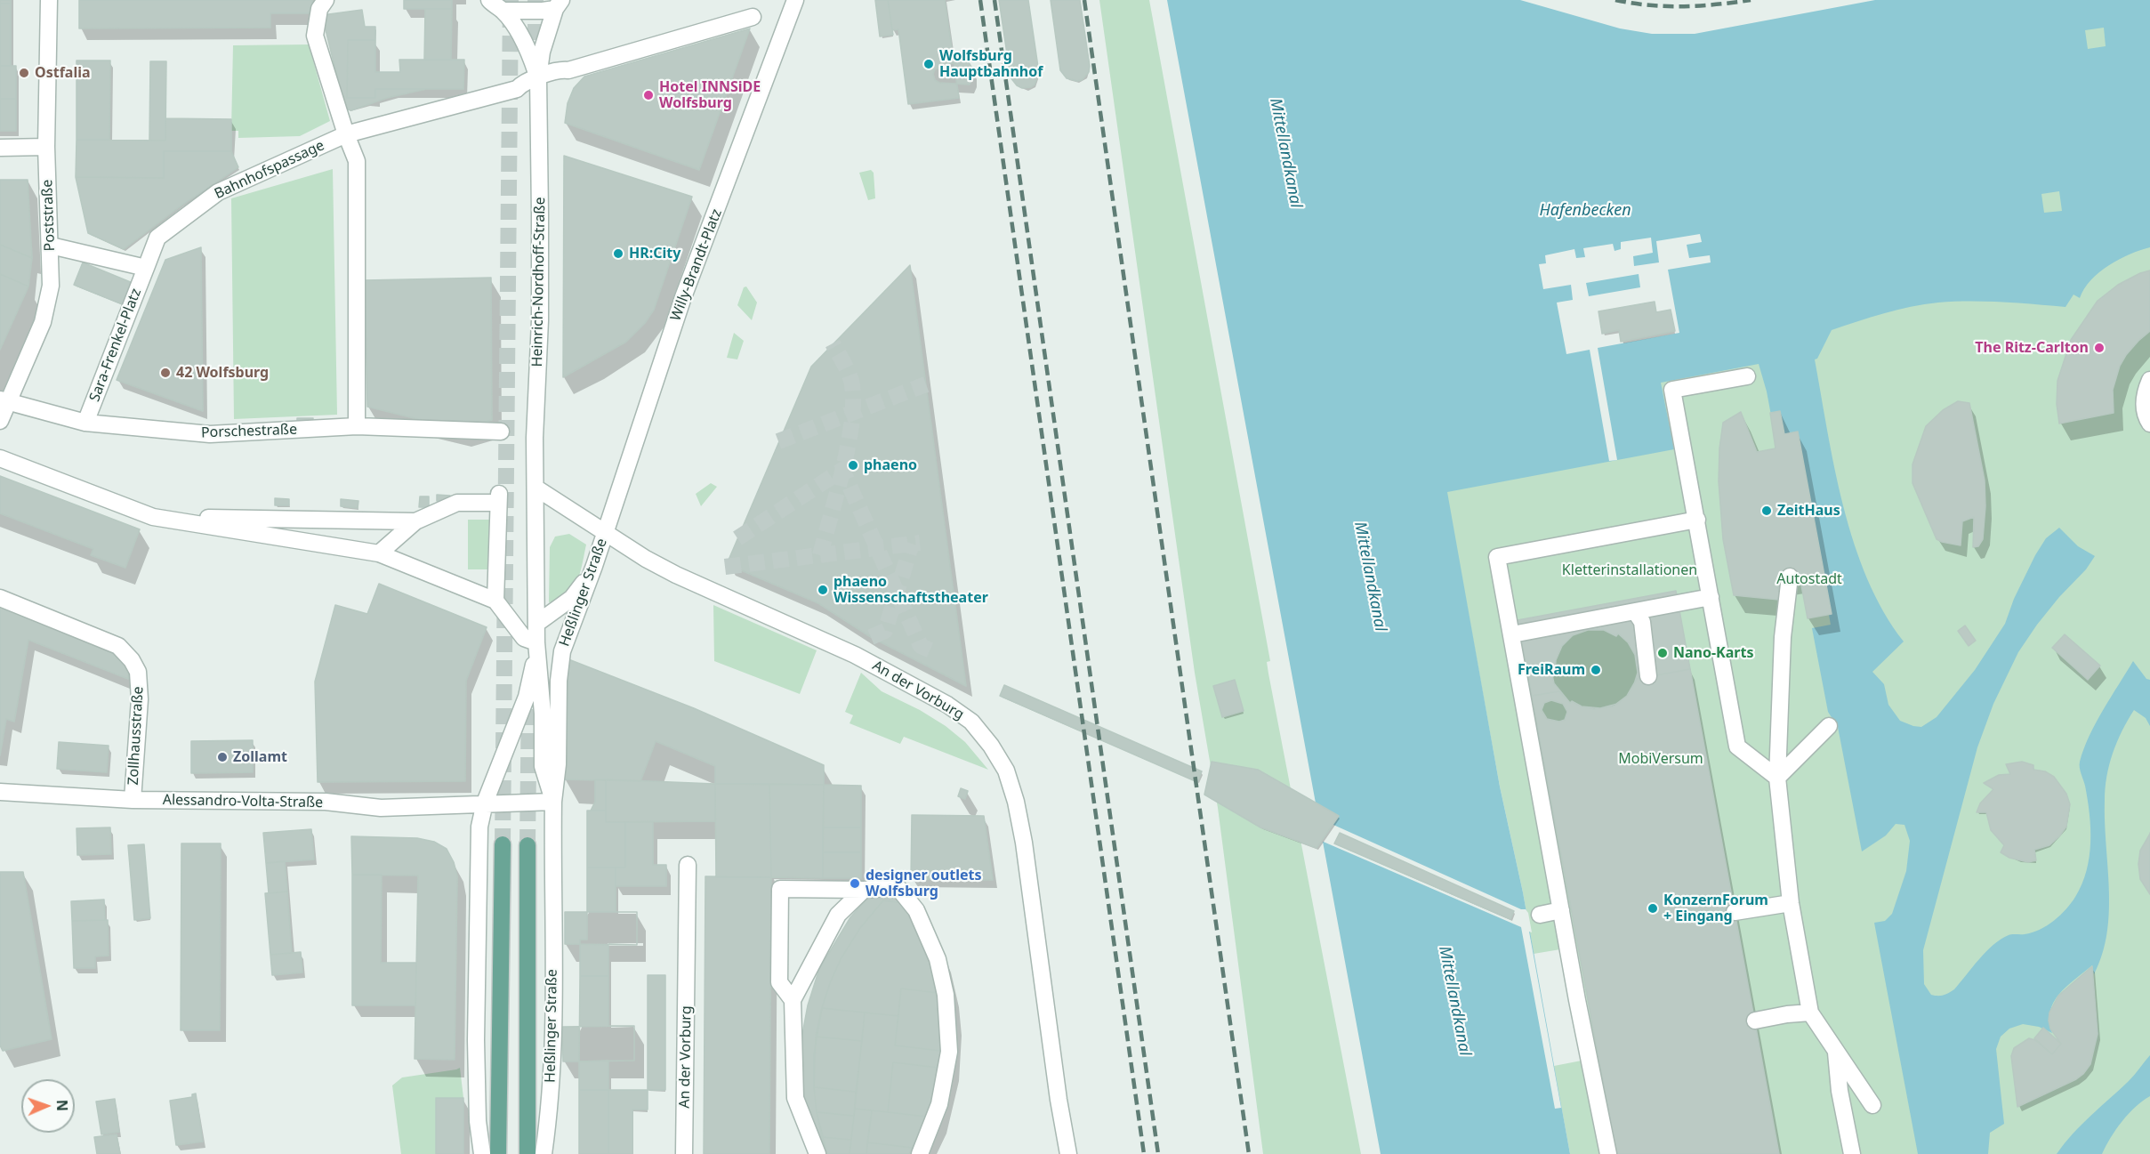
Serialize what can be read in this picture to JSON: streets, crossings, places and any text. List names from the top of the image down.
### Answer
{
  "streets": {
    "main road": ["Heßlinger Straße"],
    "street": [
      "Bahnhofspassage",
      "Poststraße",
      "Willy-Brandt-Platz",
      "Heinrich-Nordhoff-Straße",
      "Sara-Frenkel-Platz",
      "Porschestraße",
      "An der Vorburg",
      "Zollhausstraße",
      "Alessandro-Volta-Straße"
    ]
  },
  "crossings": [
    ["Bahnhofspassage", "Heinrich-Nordhoff-Straße"],
    ["Bahnhofspassage", "Sara-Frenkel-Platz"],
    ["Poststraße", "Porschestraße"],
    ["Willy-Brandt-Platz", "Heßlinger Straße"],
    ["Willy-Brandt-Platz", "An der Vorburg"],
    ["Heinrich-Nordhoff-Straße", "Heßlinger Straße"],
    ["Sara-Frenkel-Platz", "Porschestraße"],
    ["Heßlinger Straße", "An der Vorburg"],
    ["Heßlinger Straße", "Alessandro-Volta-Straße"],
    ["Zollhausstraße", "Alessandro-Volta-Straße"]
  ],
  "water": ["Mittellandkanal", "Hafenbecken"],
  "parks": ["Kletterinstallationen", "Autostadt", "MobiVersum"],
  "places": [
    "Wolfsburg Hauptbahnhof",
    "Ostfalia",
    "Hotel INNSiDE Wolfsburg",
    "HR:City",
    "The Ritz-Carlton",
    "42 Wolfsburg",
    "phaeno",
    "ZeitHaus",
    "phaeno Wissenschaftstheater",
    "Nano-Karts",
    "FreiRaum",
    "Zollamt",
    "designer outlets Wolfsburg",
    "KonzernForum + Eingang"
  ],
  "north": "right"
}
